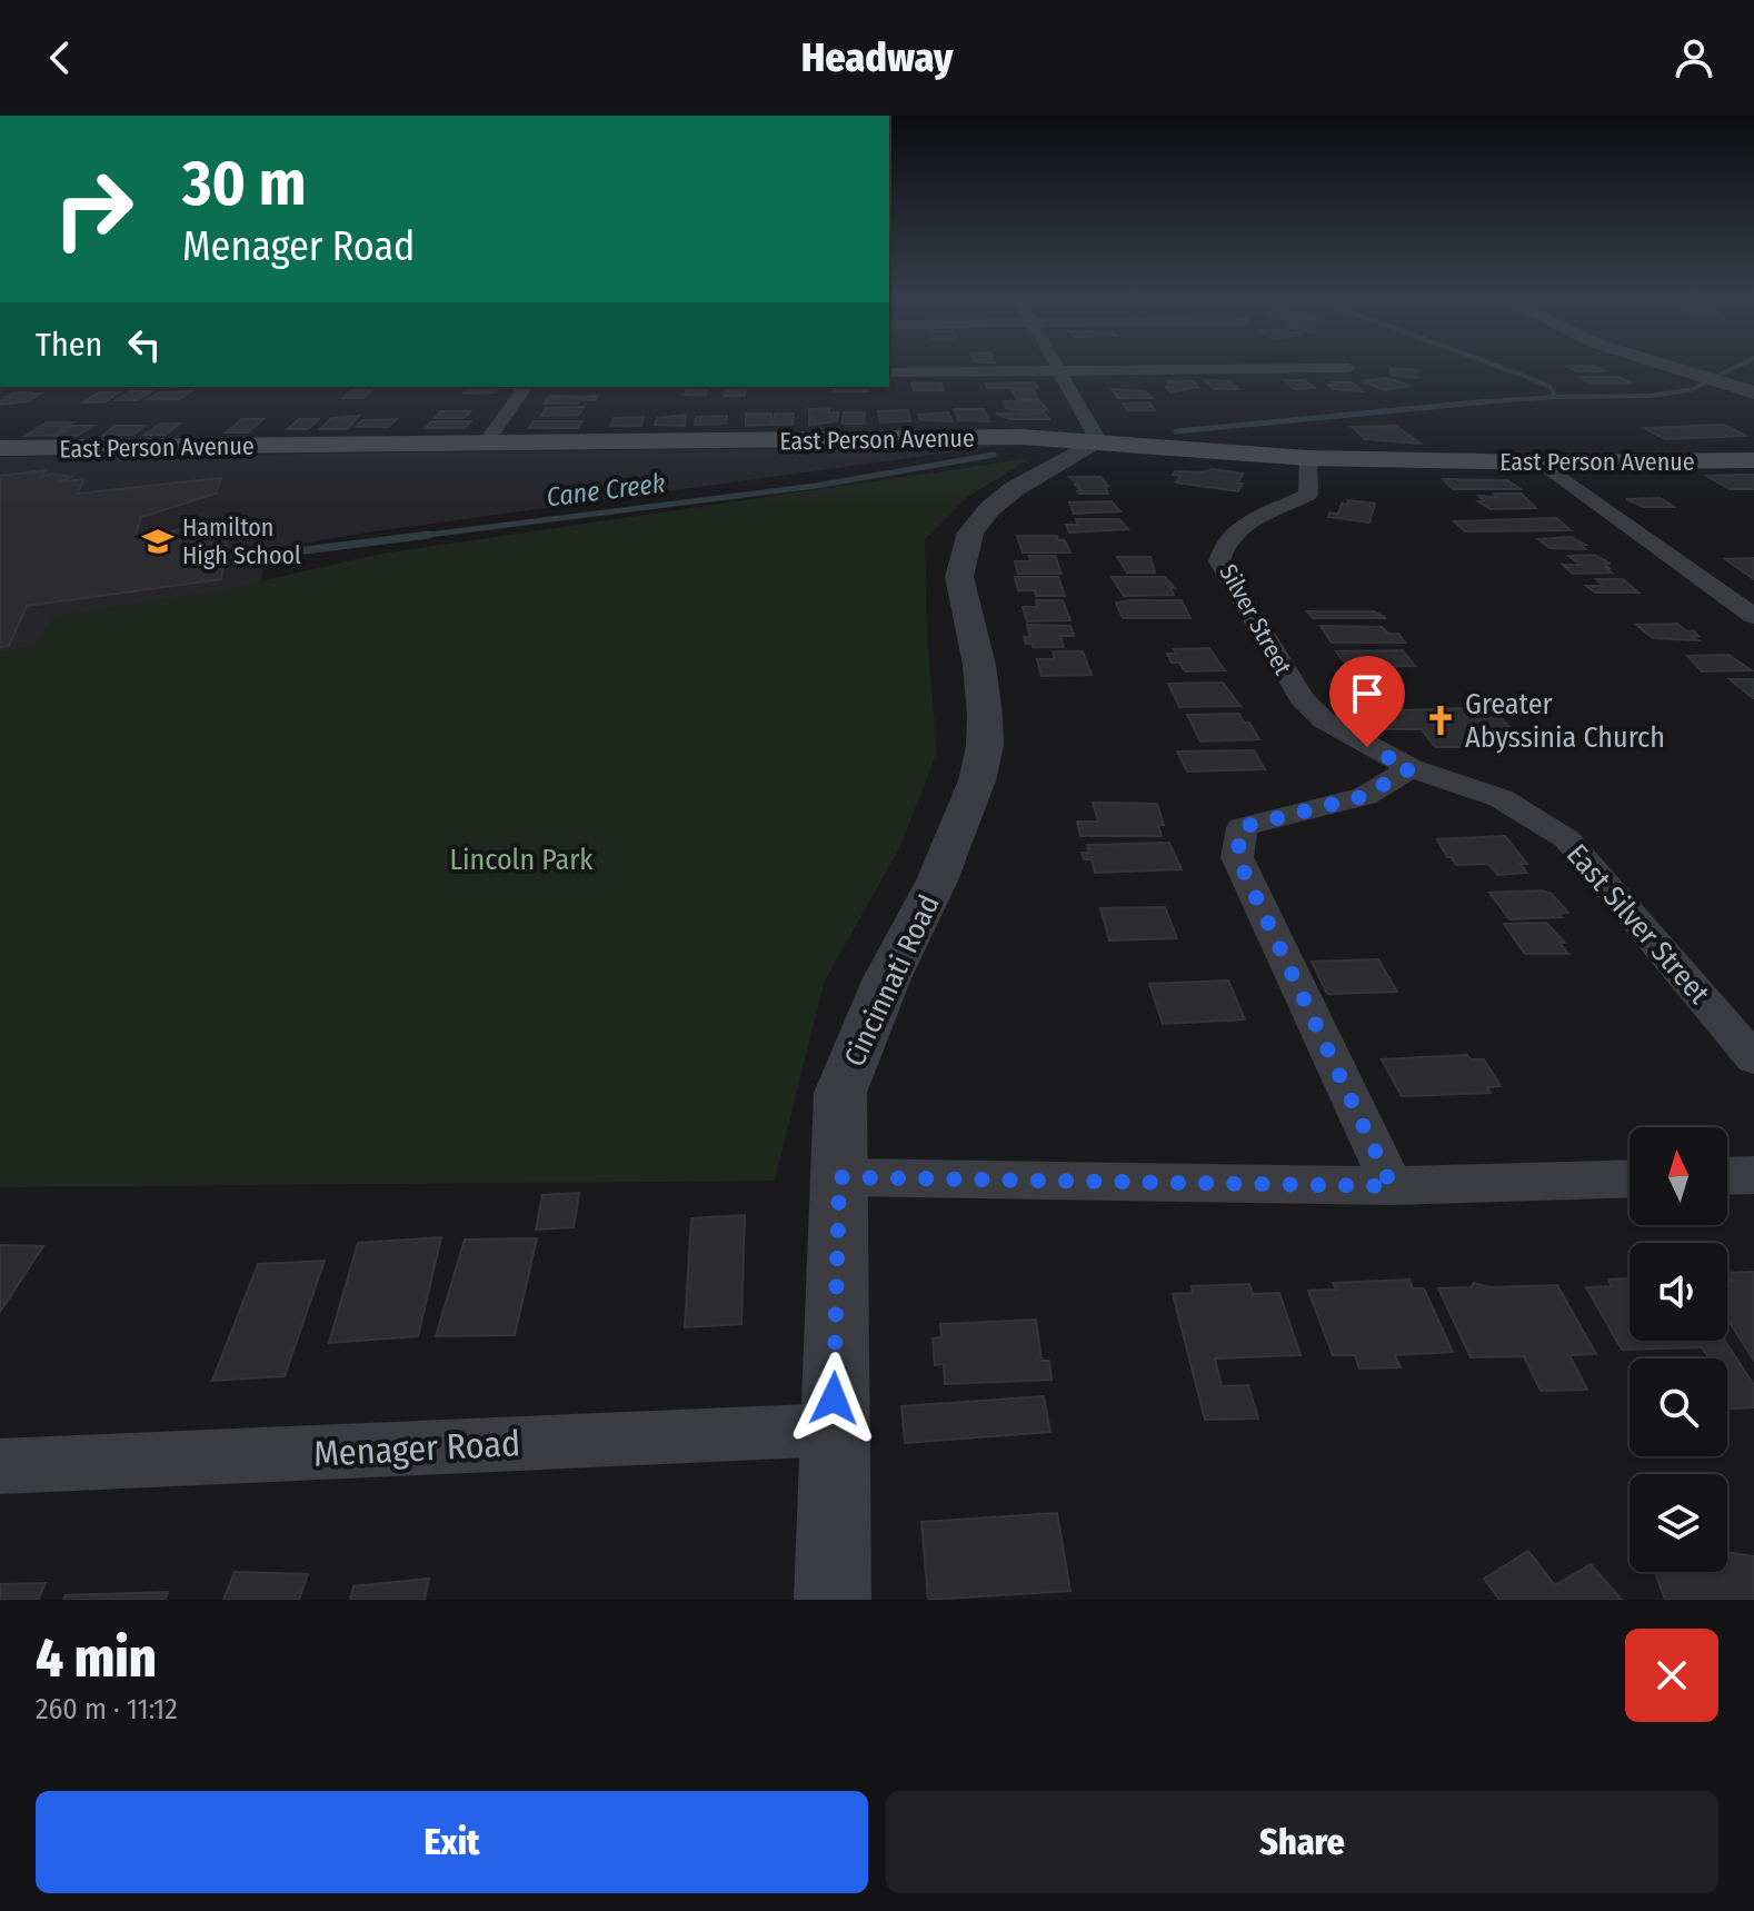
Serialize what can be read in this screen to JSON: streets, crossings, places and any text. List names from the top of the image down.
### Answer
{
  "streets": {
    "main road": ["East Person Avenue"],
    "street": [
      "Silver Street",
      "East Silver Street",
      "Cincinnati Road",
      "Menager Road"
    ]
  },
  "crossings": [
    ["East Person Avenue", "Silver Street"],
    ["East Person Avenue", "Cincinnati Road"],
    ["Silver Street", "East Silver Street"],
    ["Cincinnati Road", "Menager Road"]
  ],
  "water": ["Cane Creek"],
  "parks": ["Lincoln Park"],
  "places": {
    "school or university": ["Hamilton High School"],
    "church": ["Greater Abyssinia Church"]
  },
  "north": "top",
  "page": {
    "header": "Headway",
    "turn": ["30 m", "Menager Road"],
    "then": "Then",
    "heading": ["4 min", "260 m · 11:12"],
    "buttons": ["Exit", "Share"]
  }
}
